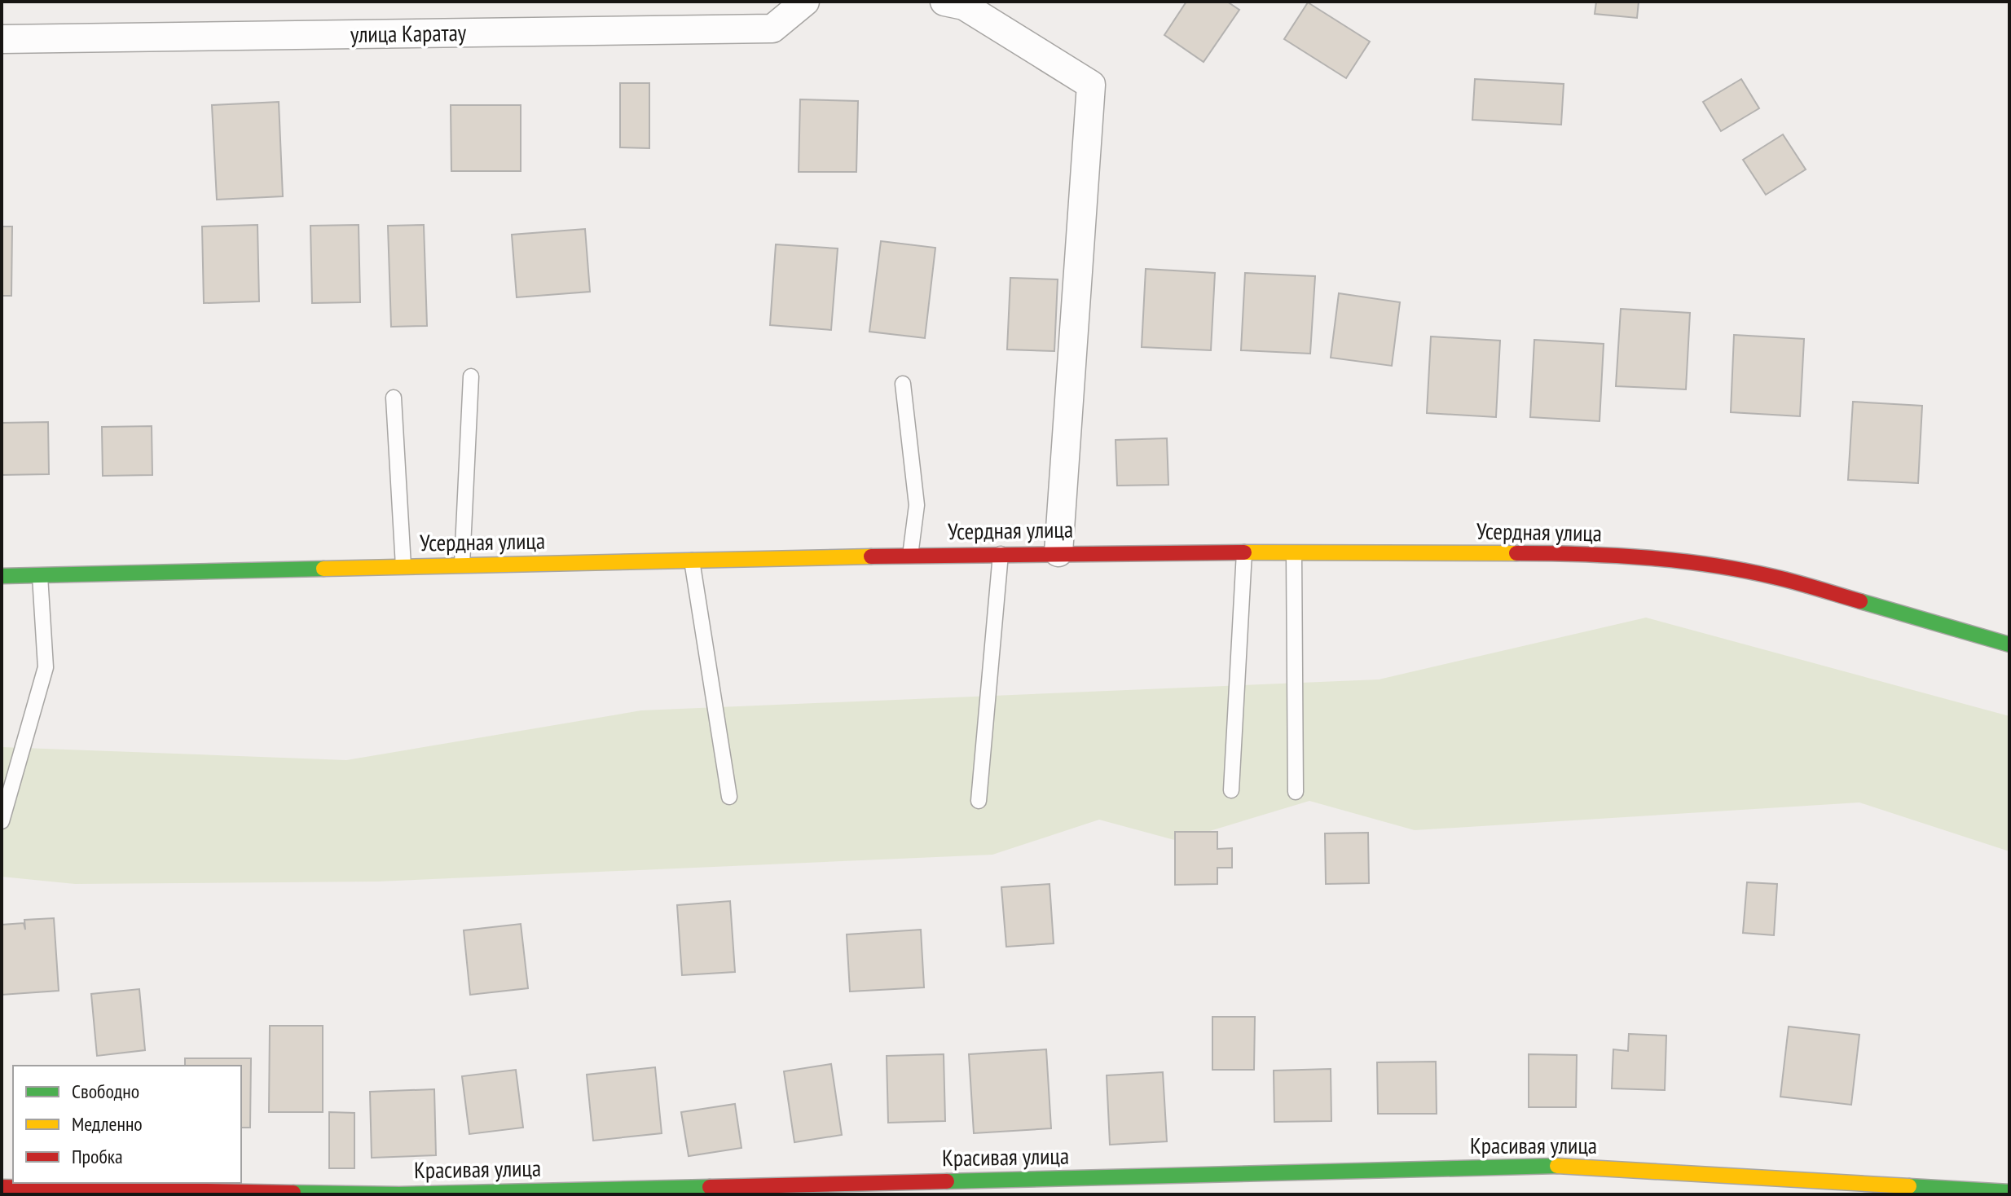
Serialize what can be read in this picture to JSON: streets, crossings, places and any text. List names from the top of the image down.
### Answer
{
  "streets": {
    "street": ["улица Каратау", "Усердная улица", "Красивая улица"]
  },
  "legend": ["Свободно", "Медленно", "Пробка"]
}
